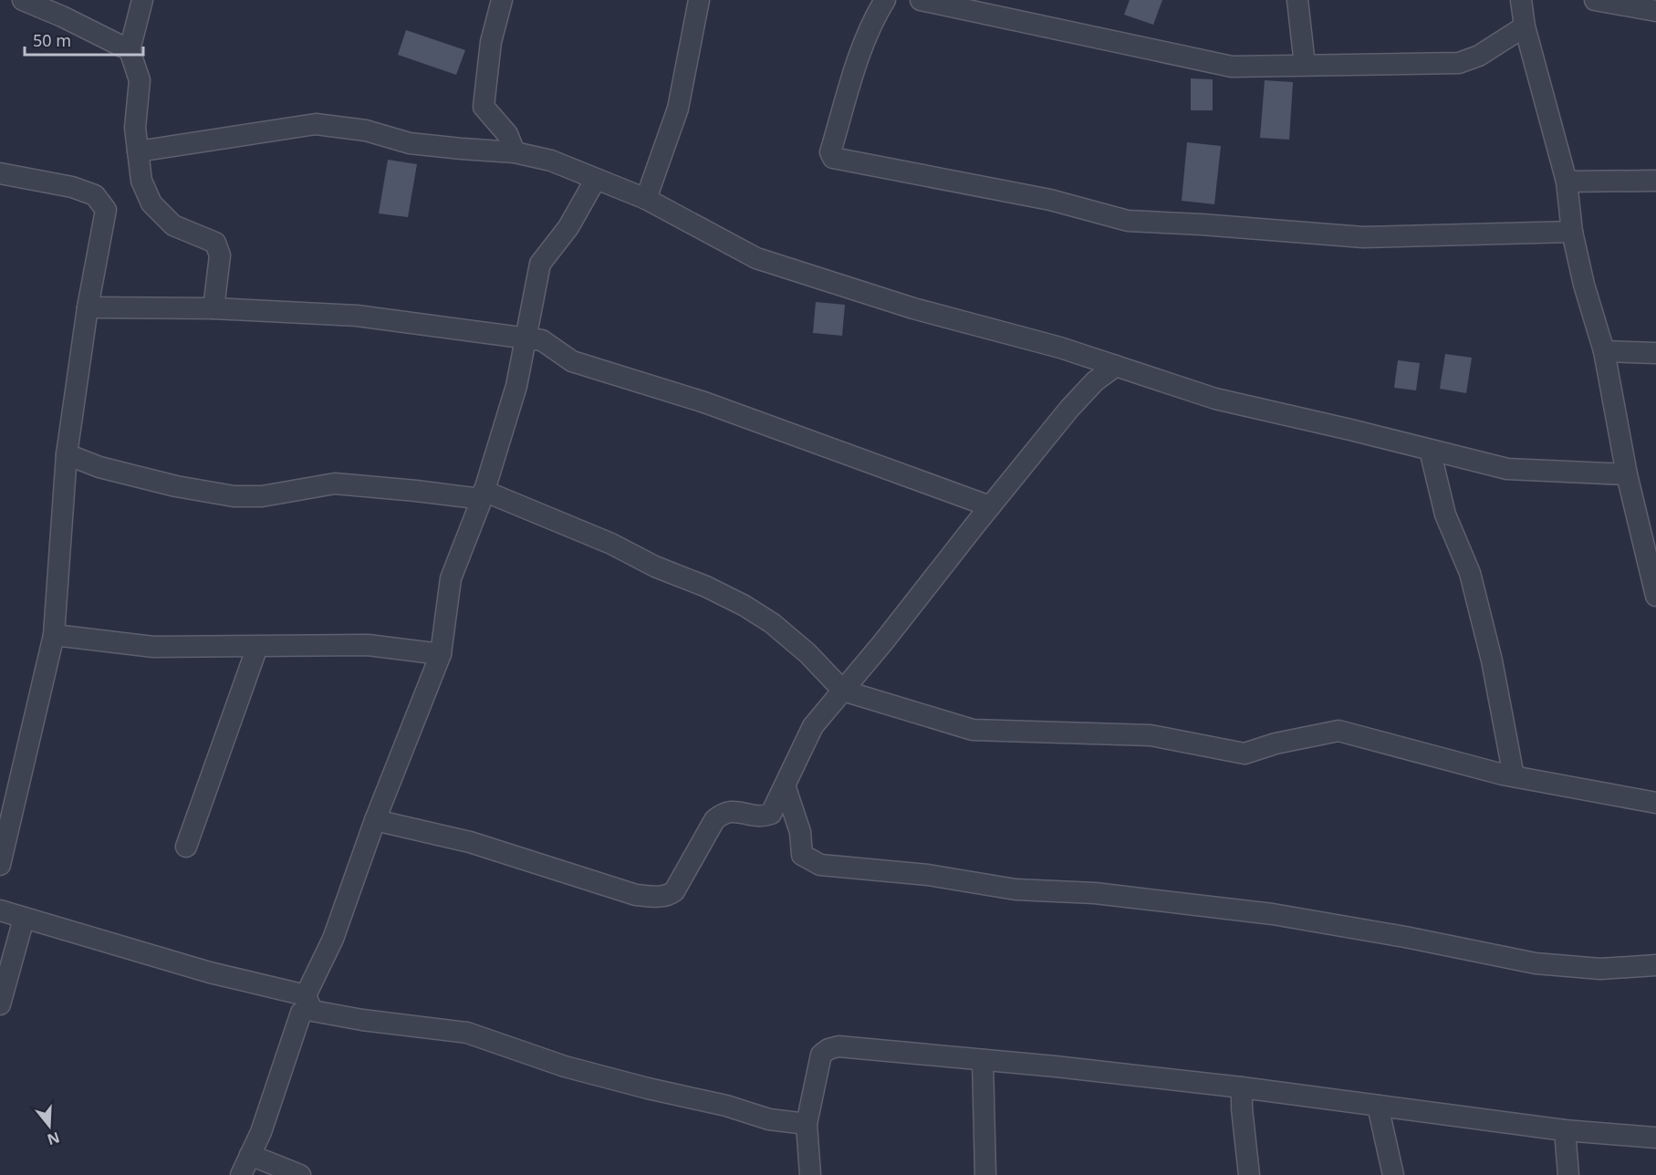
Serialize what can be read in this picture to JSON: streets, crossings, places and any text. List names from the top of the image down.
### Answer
{
  "scale_bar": "50 m",
  "north": "bottom"
}
